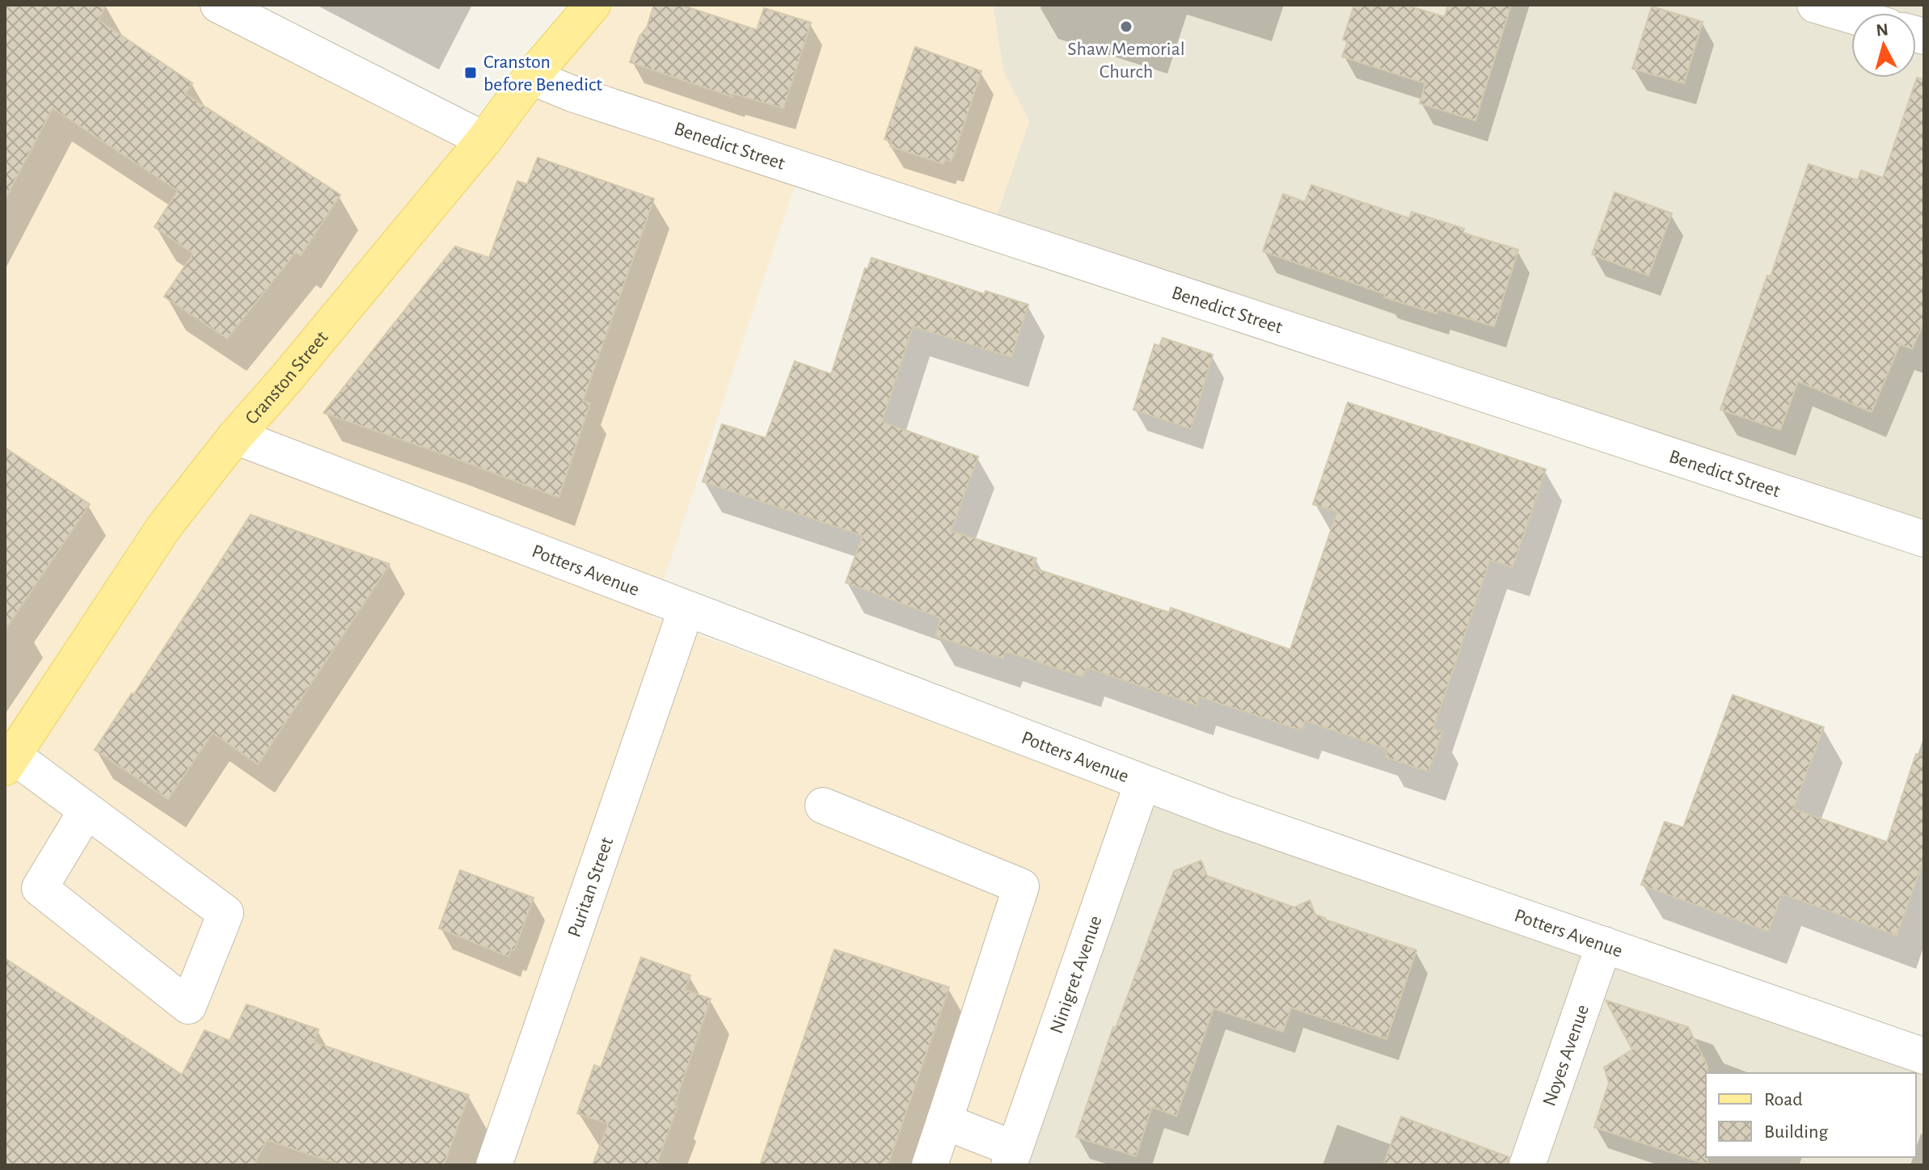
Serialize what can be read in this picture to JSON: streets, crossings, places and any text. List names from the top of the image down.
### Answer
{
  "streets": {
    "main road": ["Cranston Street"],
    "street": [
      "Benedict Street",
      "Potters Avenue",
      "Puritan Street",
      "Ninigret Avenue",
      "Noyes Avenue"
    ]
  },
  "crossings": [
    ["Benedict Street", "Cranston Street"],
    ["Cranston Street", "Potters Avenue"],
    ["Potters Avenue", "Puritan Street"],
    ["Potters Avenue", "Ninigret Avenue"],
    ["Potters Avenue", "Noyes Avenue"]
  ],
  "places": {
    "other": ["Shaw Memorial Church"],
    "transit": ["Cranston before Benedict"]
  },
  "legend": ["Road", "Building"],
  "north": "top"
}
